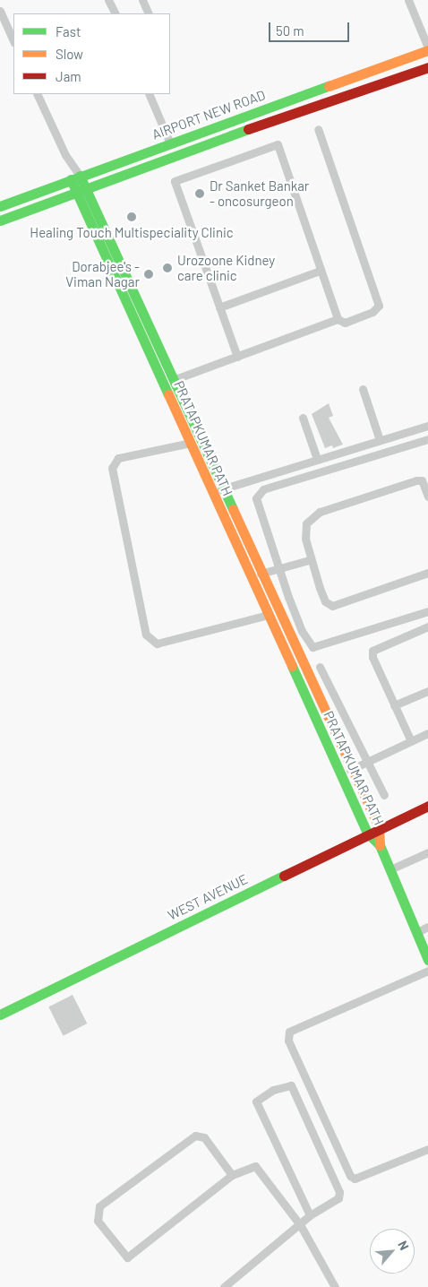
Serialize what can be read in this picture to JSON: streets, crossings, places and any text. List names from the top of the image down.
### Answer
{
  "streets": {
    "street": ["AIRPORT NEW ROAD", "PRATAPKUMAR PATH", "WEST AVENUE"]
  },
  "crossings": [
    ["AIRPORT NEW ROAD", "PRATAPKUMAR PATH"],
    ["PRATAPKUMAR PATH", "WEST AVENUE"]
  ],
  "places": [
    "Dr Sanket Bankar - oncosurgeon",
    "Healing Touch Multispeciality Clinic",
    "Urozoone Kidney care clinic",
    "Dorabjee's - Viman Nagar"
  ],
  "legend": ["Fast", "Slow", "Jam"],
  "scale_bar": "50 m",
  "north": "top right"
}
